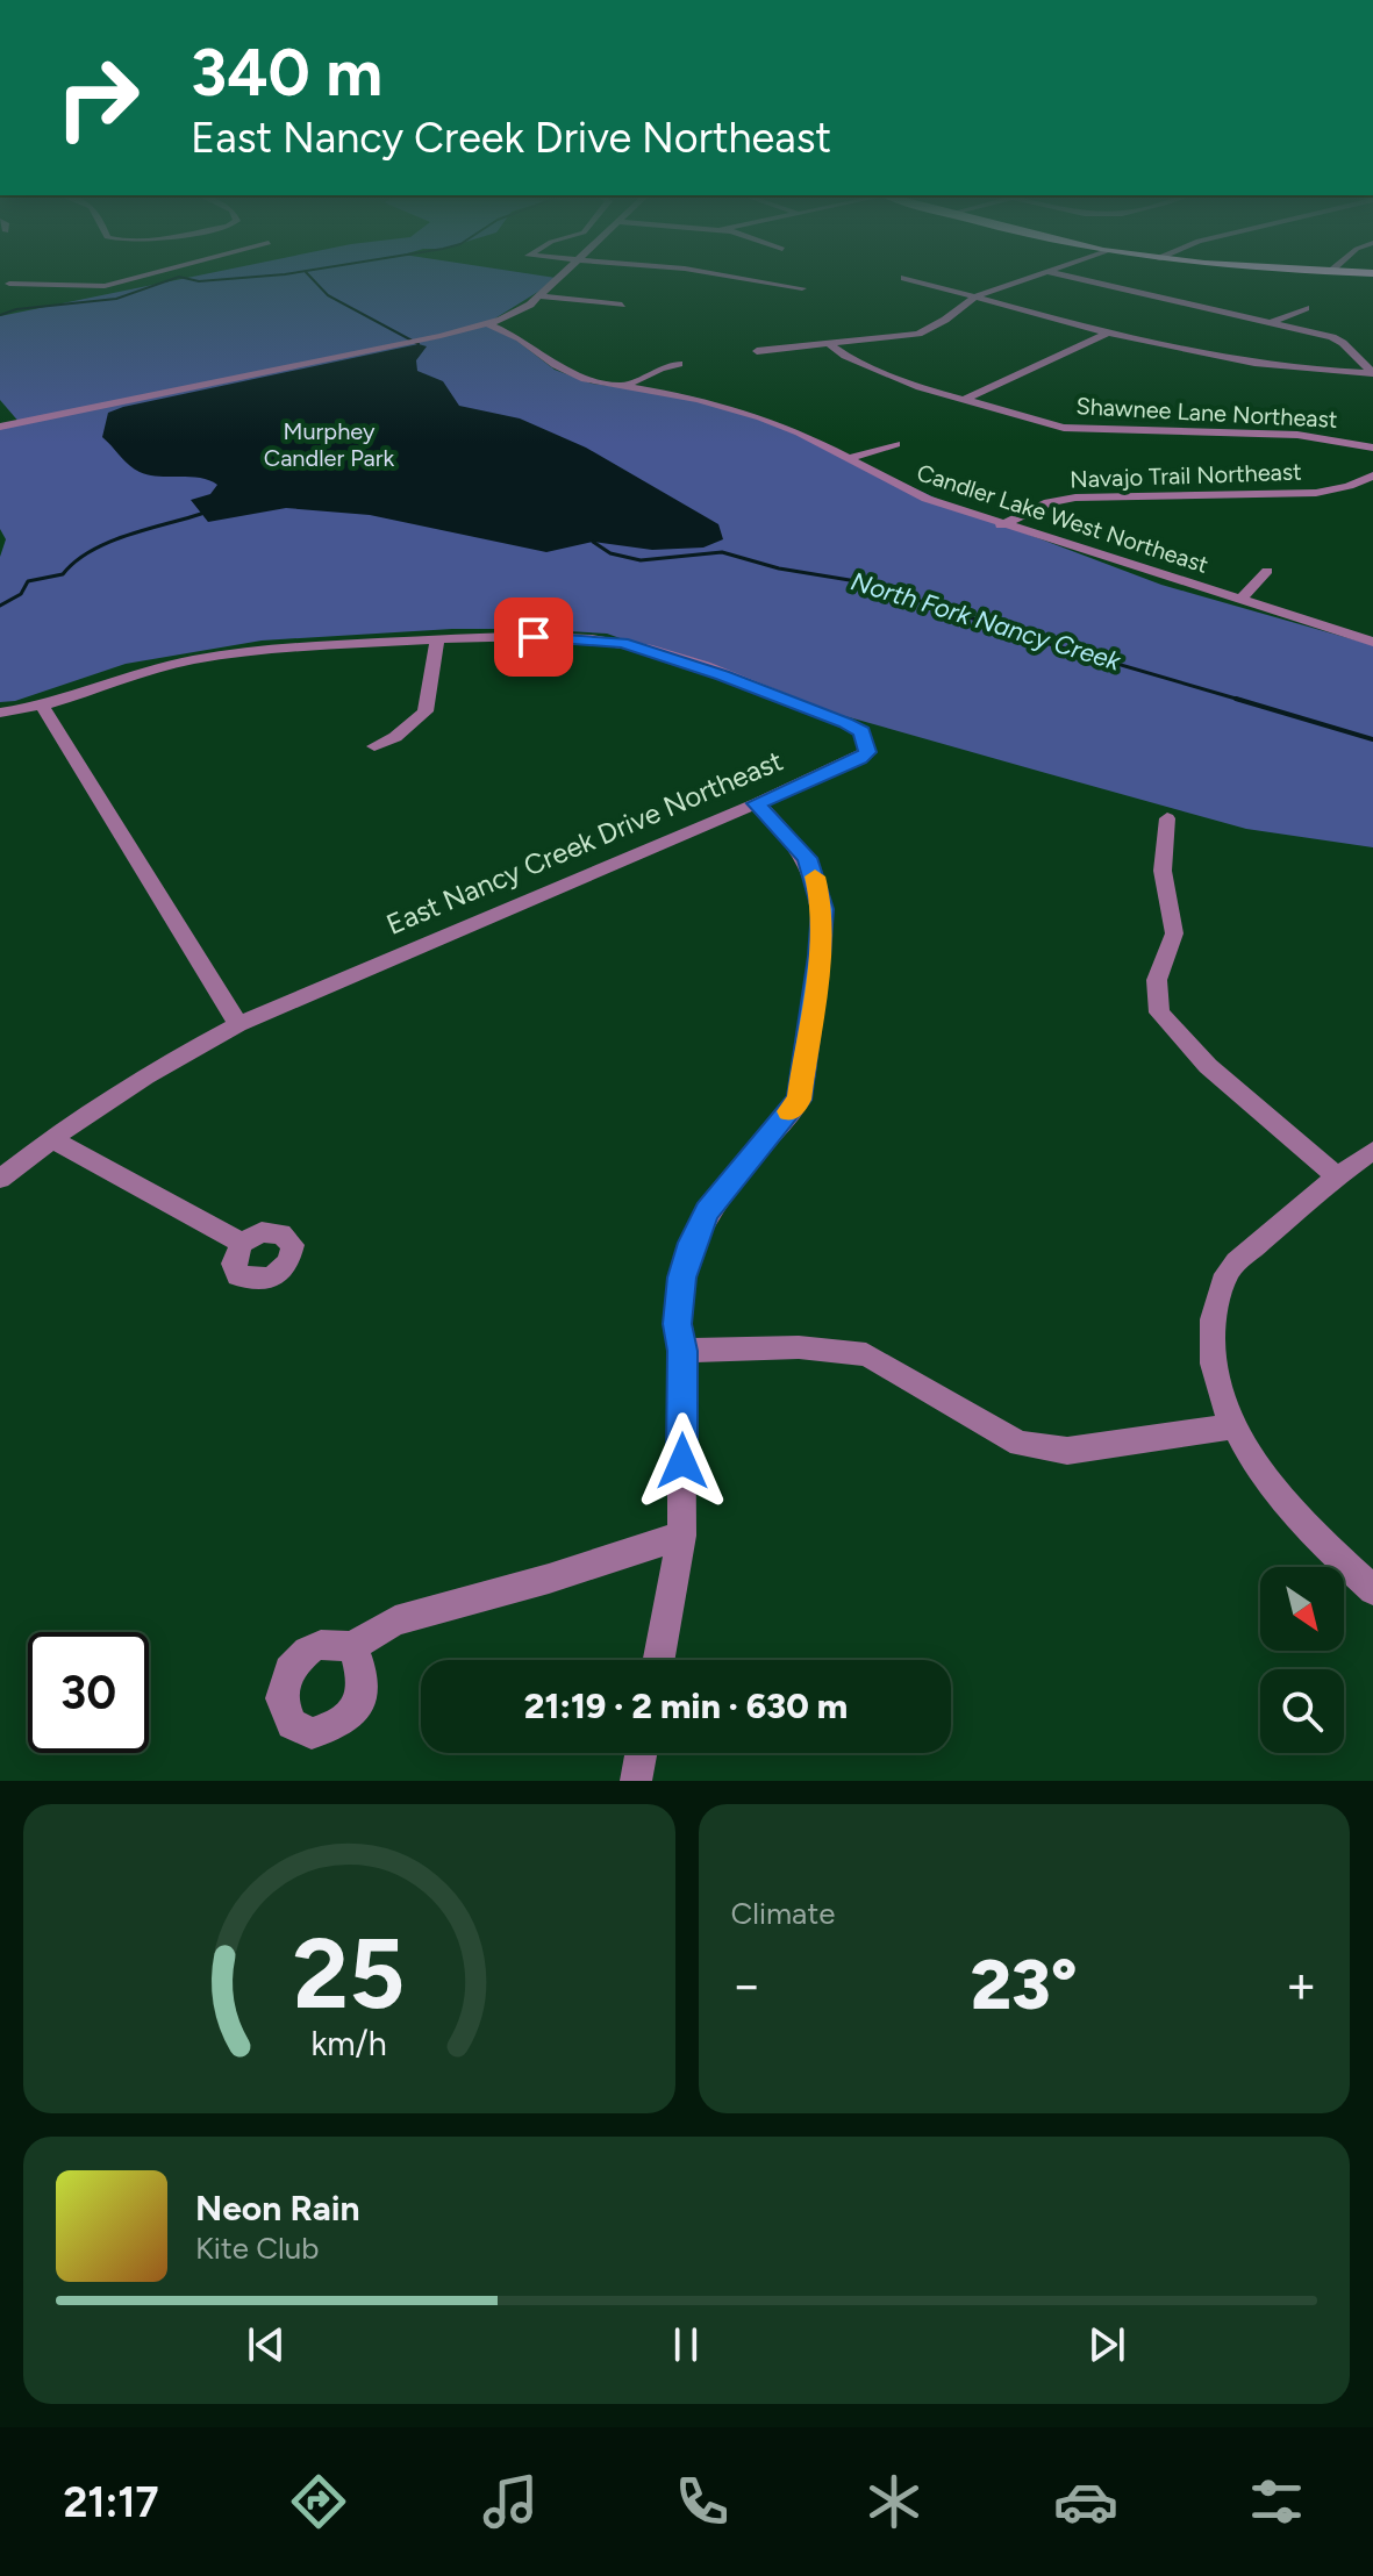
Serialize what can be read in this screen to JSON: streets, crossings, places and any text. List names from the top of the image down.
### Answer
{
  "streets": {
    "street": [
      "Shawnee Lane Northeast",
      "Navajo Trail Northeast",
      "Candler Lake West Northeast",
      "East Nancy Creek Drive Northeast"
    ]
  },
  "crossings": [
    ["Navajo Trail Northeast", "Candler Lake West Northeast"]
  ],
  "water": ["North Fork Nancy Creek"],
  "parks": ["Murphey Candler Park"],
  "north": "bottom right",
  "page": {
    "turn": ["340 m", "East Nancy Creek Drive Northeast"],
    "limit": "30",
    "trip": "21:19 · 2 min · 630 m",
    "tile": "Climate",
    "heat": ["−", "23°", "+"],
    "song": ["Neon Rain", "Kite Club"],
    "tabs": "21:17",
    "gauge": ["25", "km/h"]
  }
}
